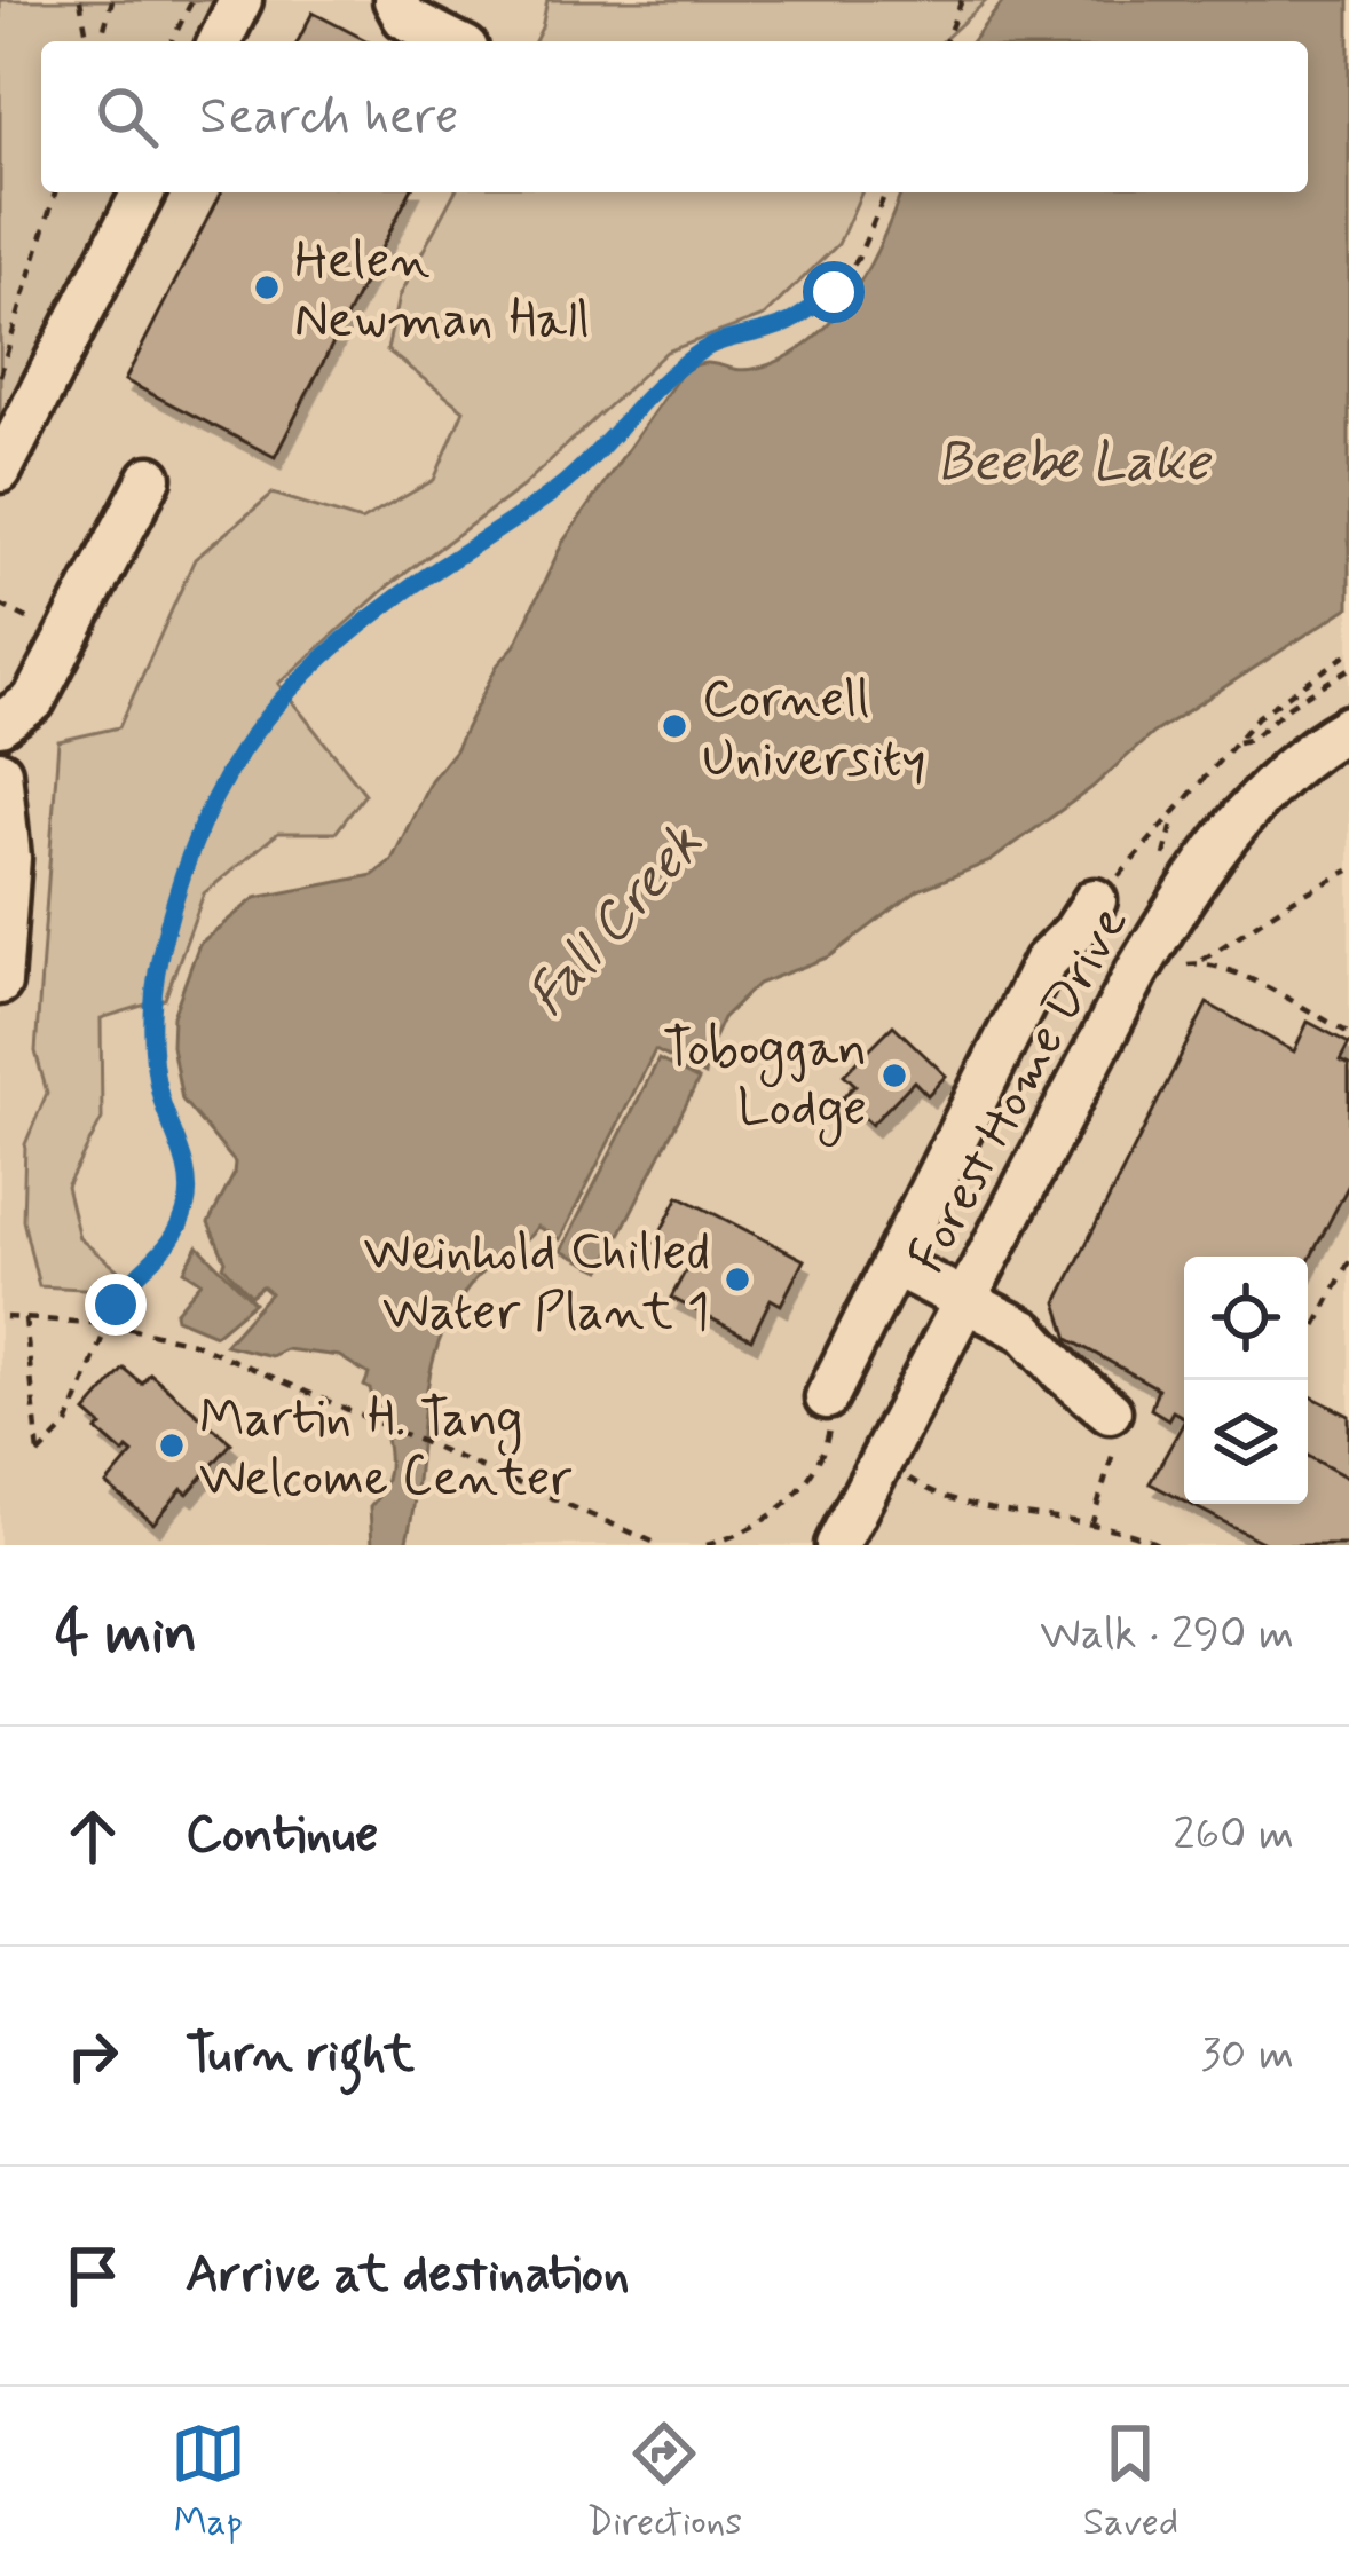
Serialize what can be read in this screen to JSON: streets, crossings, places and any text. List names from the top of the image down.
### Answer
{
  "streets": {
    "street": ["Forest Home Drive"]
  },
  "water": ["Beebe Lake", "Fall Creek"],
  "places": [
    "Helen Newman Hall",
    "Cornell University",
    "Toboggan Lodge",
    "Weinhold Chilled Water Plant 1",
    "Martin H. Tang Welcome Center"
  ],
  "page": {
    "search": "Search here",
    "heading": ["4 min", "Walk · 290 m"],
    "list": [
      ["Continue", "260 m"],
      ["Turn right", "30 m"],
      "Arrive at destination"
    ],
    "nav": ["Map", "Directions", "Saved"]
  }
}
